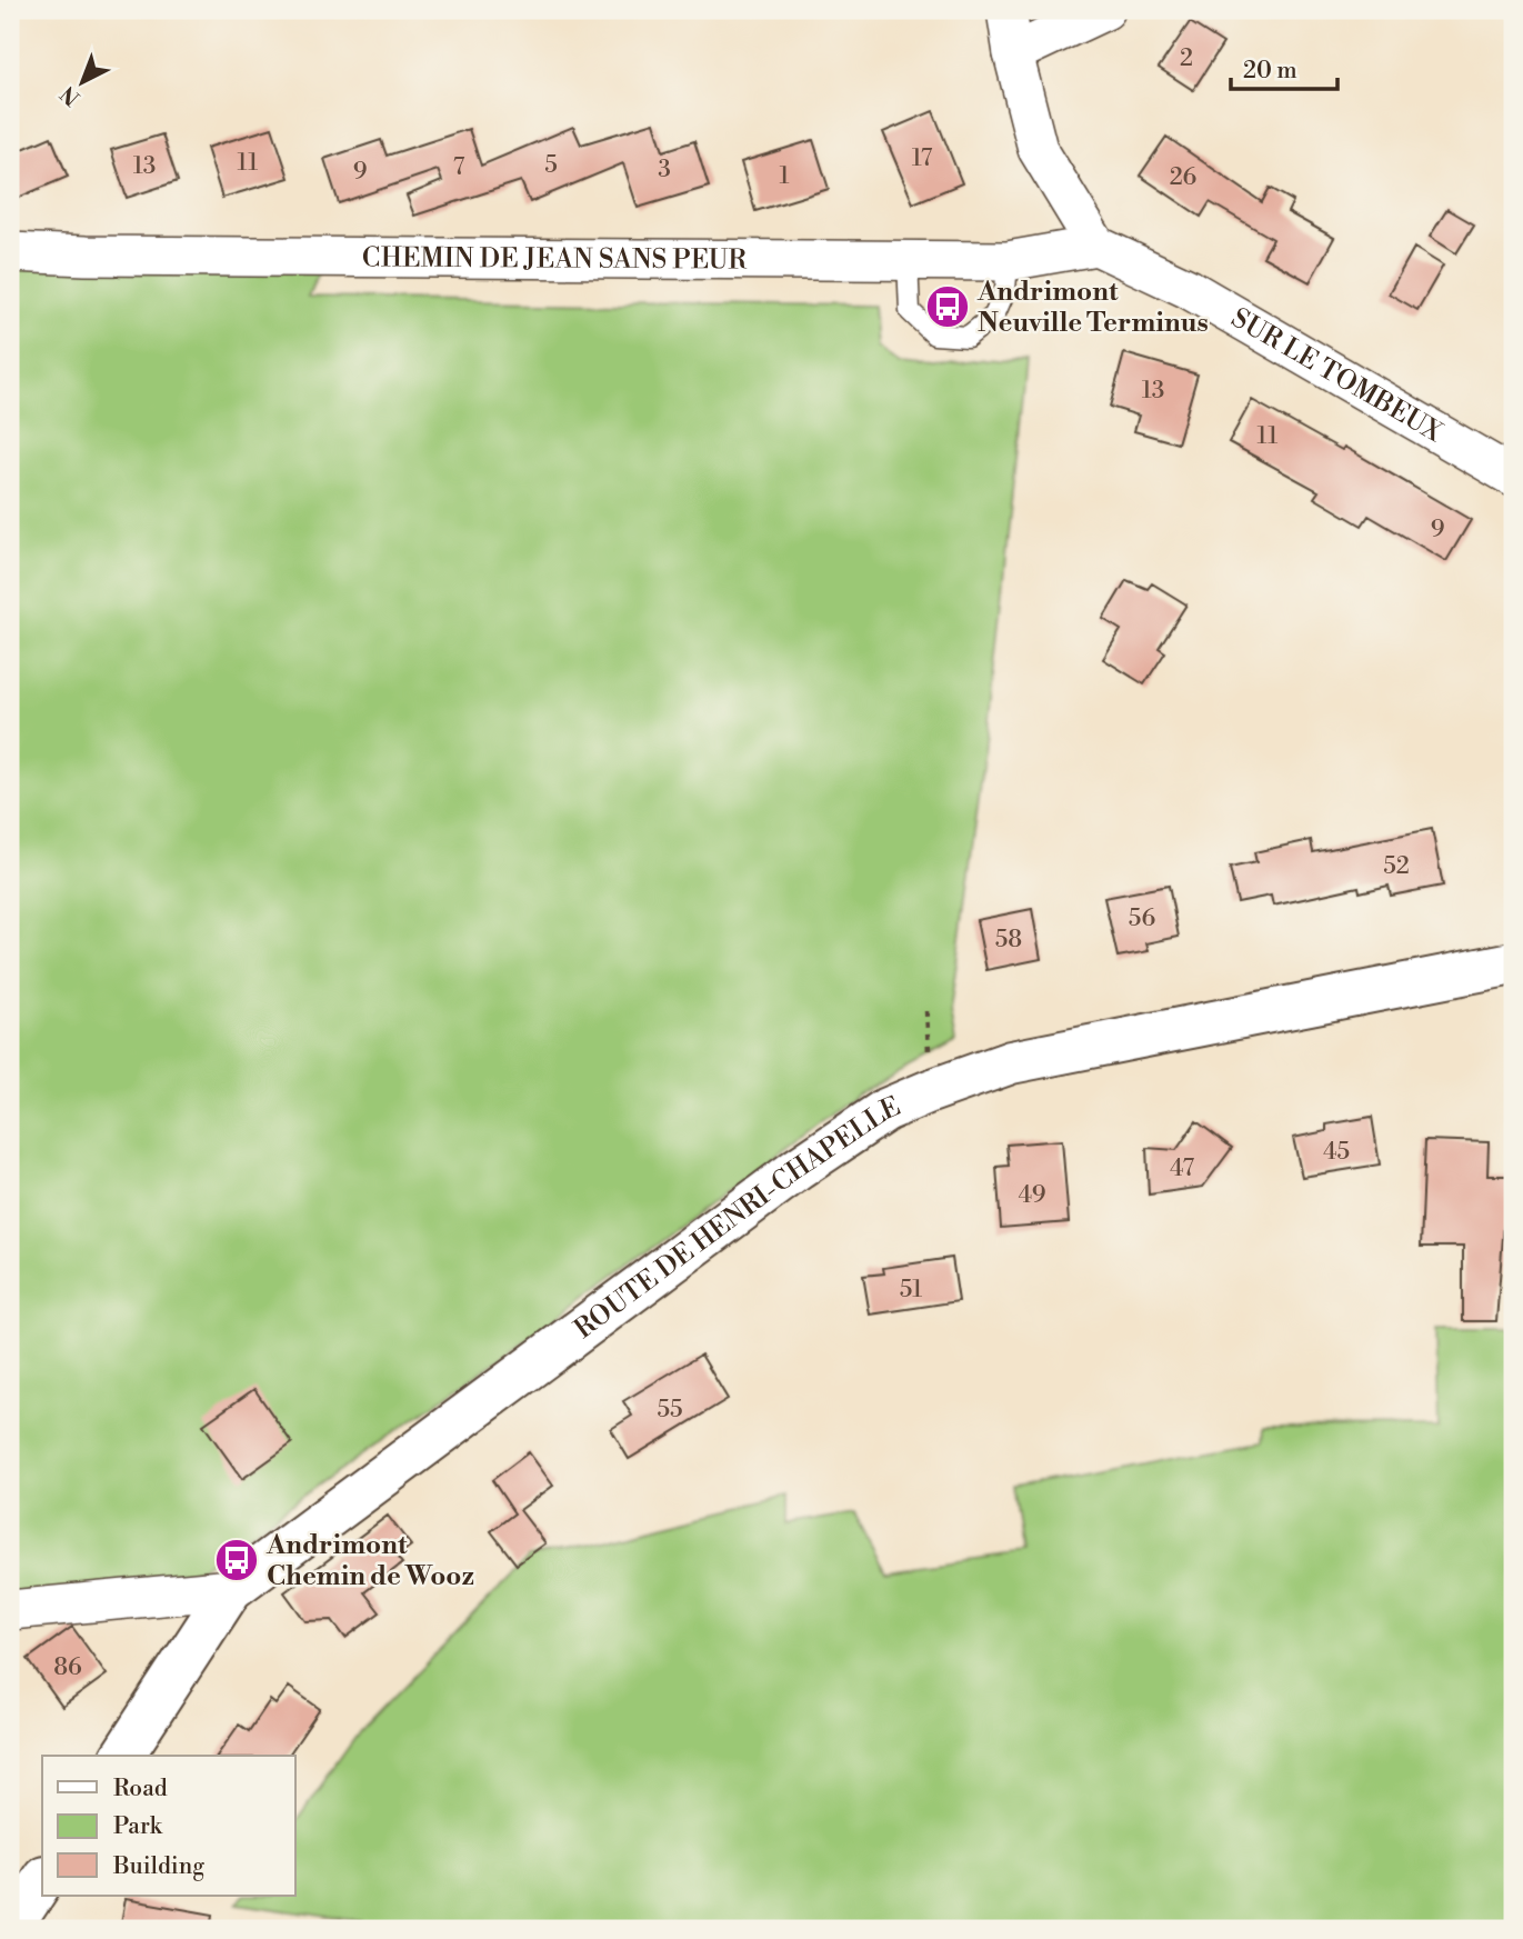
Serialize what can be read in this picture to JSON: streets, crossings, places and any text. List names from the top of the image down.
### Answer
{
  "streets": {
    "street": ["CHEMIN DE JEAN SANS PEUR", "SUR LE TOMBEUX", "ROUTE DE HENRI-CHAPELLE"]
  },
  "crossings": [
    ["CHEMIN DE JEAN SANS PEUR", "SUR LE TOMBEUX"]
  ],
  "places": {
    "bus stop": ["Andrimont Neuville Terminus", "Andrimont Chemin de Wooz"]
  },
  "house_numbers": [
    "2",
    "17",
    "11",
    "5",
    "13",
    "7",
    "3",
    "9",
    "1",
    "26",
    "13",
    "11",
    "9",
    "52",
    "56",
    "58",
    "45",
    "47",
    "49",
    "51",
    "55",
    "86"
  ],
  "legend": ["Road", "Park", "Building"],
  "scale_bar": "20 m",
  "north": "bottom left"
}
